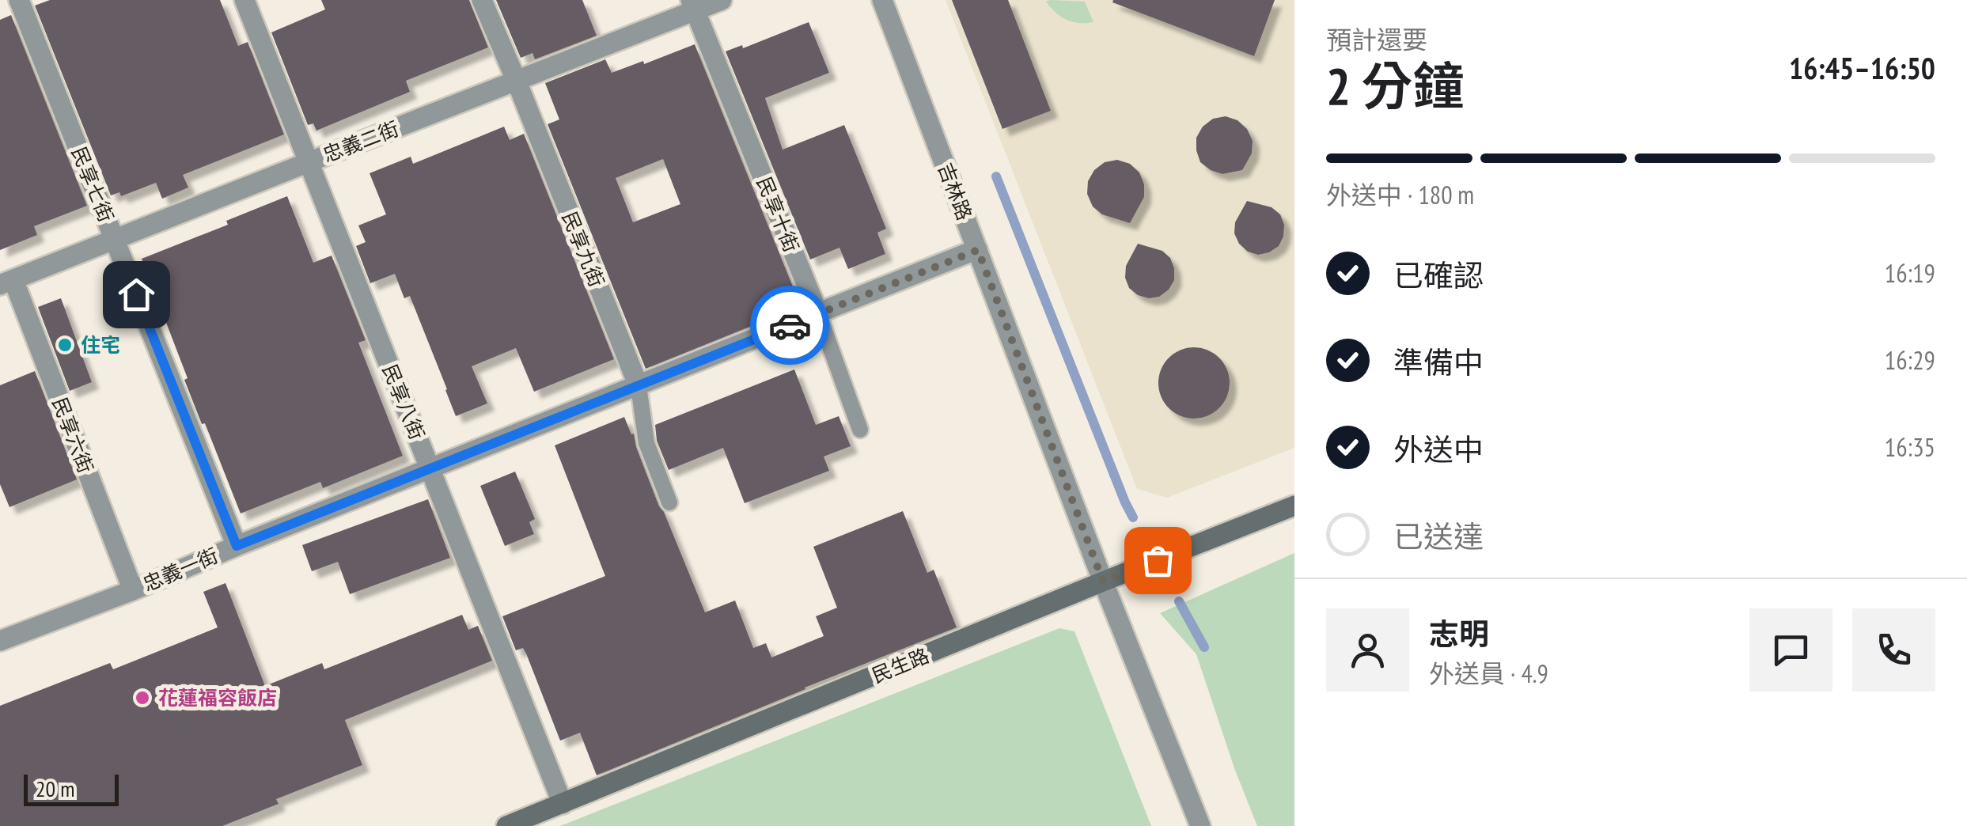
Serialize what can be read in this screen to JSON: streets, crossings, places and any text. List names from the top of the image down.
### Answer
{
  "streets": {
    "main road": ["民生路"],
    "street": [
      "忠義二街",
      "民享七街",
      "吉林路",
      "民享十街",
      "民享九街",
      "民享八街",
      "民享六街",
      "忠義一街"
    ]
  },
  "crossings": [
    ["忠義二街", "民享七街"],
    ["忠義二街", "民享十街"],
    ["忠義二街", "民享九街"],
    ["忠義二街", "民享八街"],
    ["忠義二街", "民享六街"],
    ["民享七街", "忠義一街"],
    ["吉林路", "忠義一街"],
    ["吉林路", "民生路"],
    ["民享十街", "忠義一街"],
    ["民享九街", "忠義一街"],
    ["民享八街", "忠義一街"],
    ["民享八街", "民生路"],
    ["民享六街", "忠義一街"]
  ],
  "places": ["住宅", "花蓮福容飯店"],
  "scale_bar": "20 m",
  "page": {
    "heading": ["2 分鐘", "預計還要", "16:45–16:50"],
    "panel": ["志明", "外送員 · 4.9"],
    "bar": "外送中 · 180 m",
    "list": [
      ["已確認", "16:19"],
      ["準備中", "16:29"],
      ["外送中", "16:35"],
      "已送達"
    ],
    "scale": "20 m"
  }
}
